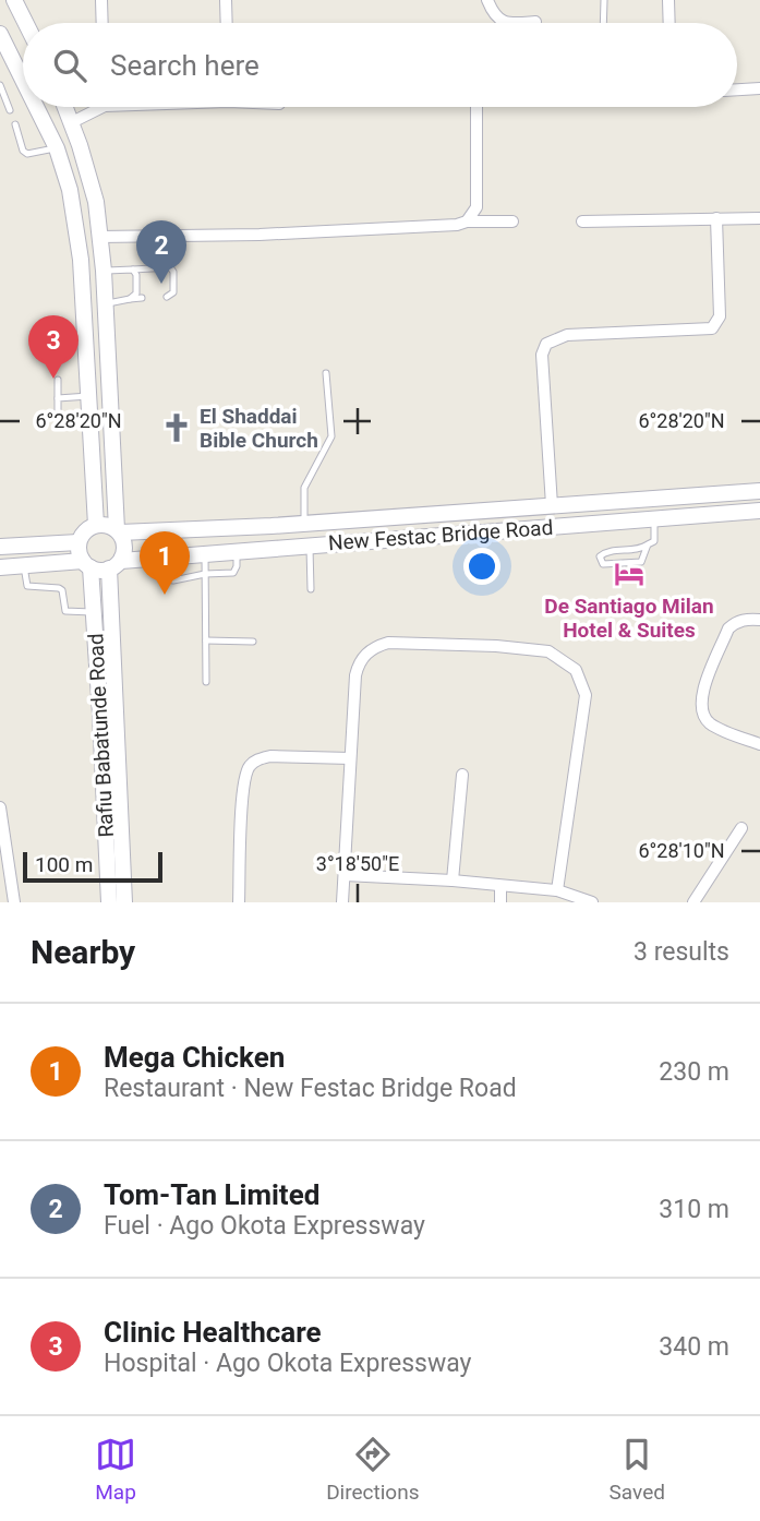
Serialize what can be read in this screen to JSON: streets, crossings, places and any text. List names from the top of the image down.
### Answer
{
  "streets": {
    "main road": ["New Festac Bridge Road", "Rafiu Babatunde Road"]
  },
  "crossings": [
    ["New Festac Bridge Road", "Rafiu Babatunde Road"]
  ],
  "places": {
    "church": ["El Shaddai Bible Church"],
    "hotel": ["De Santiago Milan Hotel & Suites"]
  },
  "scale_bar": "100 m",
  "page": {
    "search": "Search here",
    "pins": ["2", "3", "1"],
    "scale": "100 m",
    "heading": ["Nearby", "3 results"],
    "list": [
      {
        "mark": "1",
        "name": "Mega Chicken",
        "note": "Restaurant · New Festac Bridge Road",
        "value": "230 m"
      },
      {
        "mark": "2",
        "name": "Tom-Tan Limited",
        "note": "Fuel · Ago Okota Expressway",
        "value": "310 m"
      },
      {
        "mark": "3",
        "name": "Clinic Healthcare",
        "note": "Hospital · Ago Okota Expressway",
        "value": "340 m"
      }
    ],
    "nav": ["Map", "Directions", "Saved"]
  },
  "coordinates": ["6°28'20\"N", "6°28'10\"N", "3°18'50\"E"]
}
